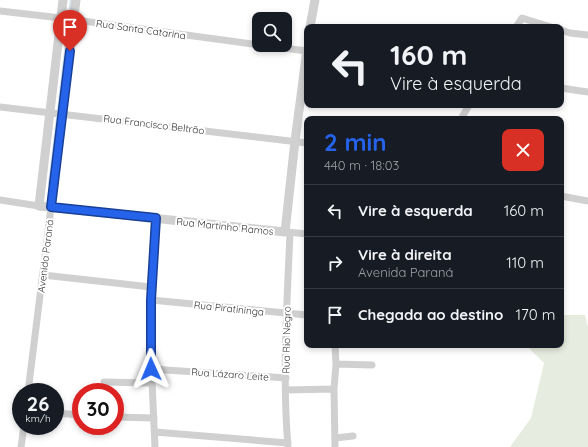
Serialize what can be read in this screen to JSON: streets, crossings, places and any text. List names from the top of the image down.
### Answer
{
  "streets": {
    "street": [
      "Rua Santa Catarina",
      "Rua Francisco Beltrão",
      "Rua Martinho Ramos",
      "Avenida Paraná",
      "Rua Piratininga",
      "Rua Rio Negro",
      "Rua Lázaro Leite"
    ]
  },
  "crossings": [
    ["Rua Santa Catarina", "Avenida Paraná"],
    ["Rua Francisco Beltrão", "Avenida Paraná"],
    ["Rua Francisco Beltrão", "Rua Rio Negro"],
    ["Rua Martinho Ramos", "Avenida Paraná"],
    ["Rua Martinho Ramos", "Rua Rio Negro"],
    ["Rua Piratininga", "Rua Rio Negro"],
    ["Rua Rio Negro", "Rua Lázaro Leite"]
  ],
  "page": {
    "turn": ["160 m", "Vire à esquerda"],
    "heading": ["2 min", "440 m · 18:03"],
    "list": [
      {
        "name": "Vire à esquerda",
        "value": "160 m"
      },
      {
        "name": "Vire à direita",
        "note": "Avenida Paraná",
        "value": "110 m"
      },
      {
        "name": "Chegada ao destino",
        "value": "170 m"
      }
    ],
    "speed": "26 km/h",
    "limit": "30"
  }
}
